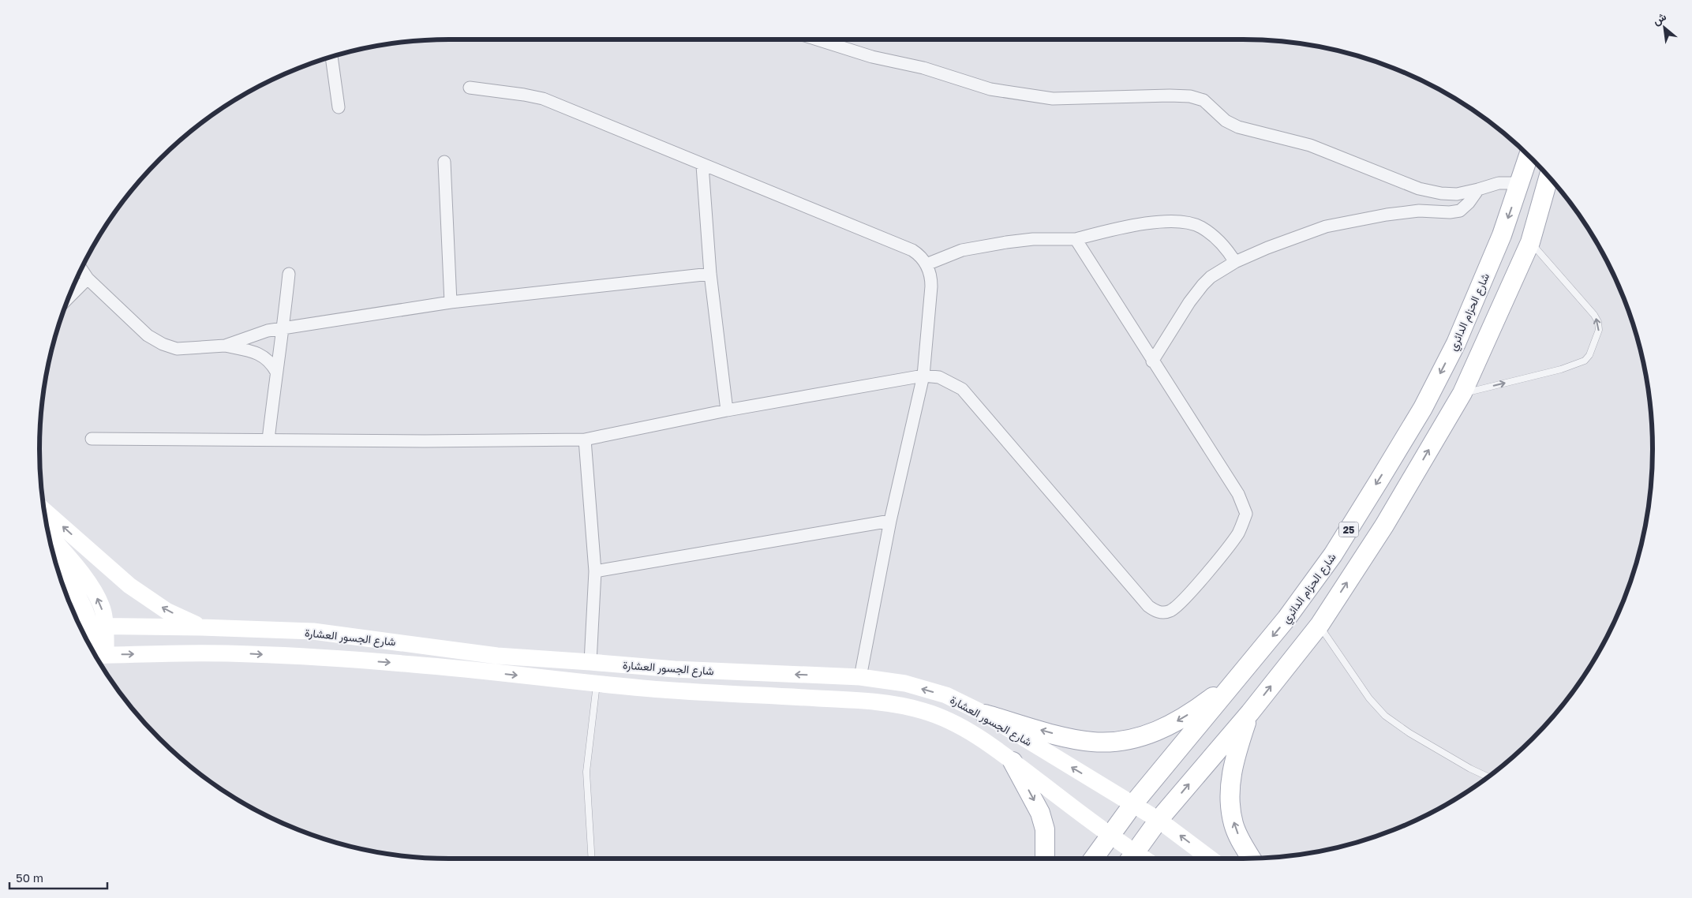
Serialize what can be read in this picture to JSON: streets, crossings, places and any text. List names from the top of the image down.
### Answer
{
  "streets": {
    "main road": ["شارع الحزام الدائري", "25", "شارع الجسور العشارة"]
  },
  "crossings": [
    ["شارع الحزام الدائري", "شارع الجسور العشارة"],
    ["25", "شارع الجسور العشارة"]
  ],
  "scale_bar": "50 m",
  "north": "top left"
}
